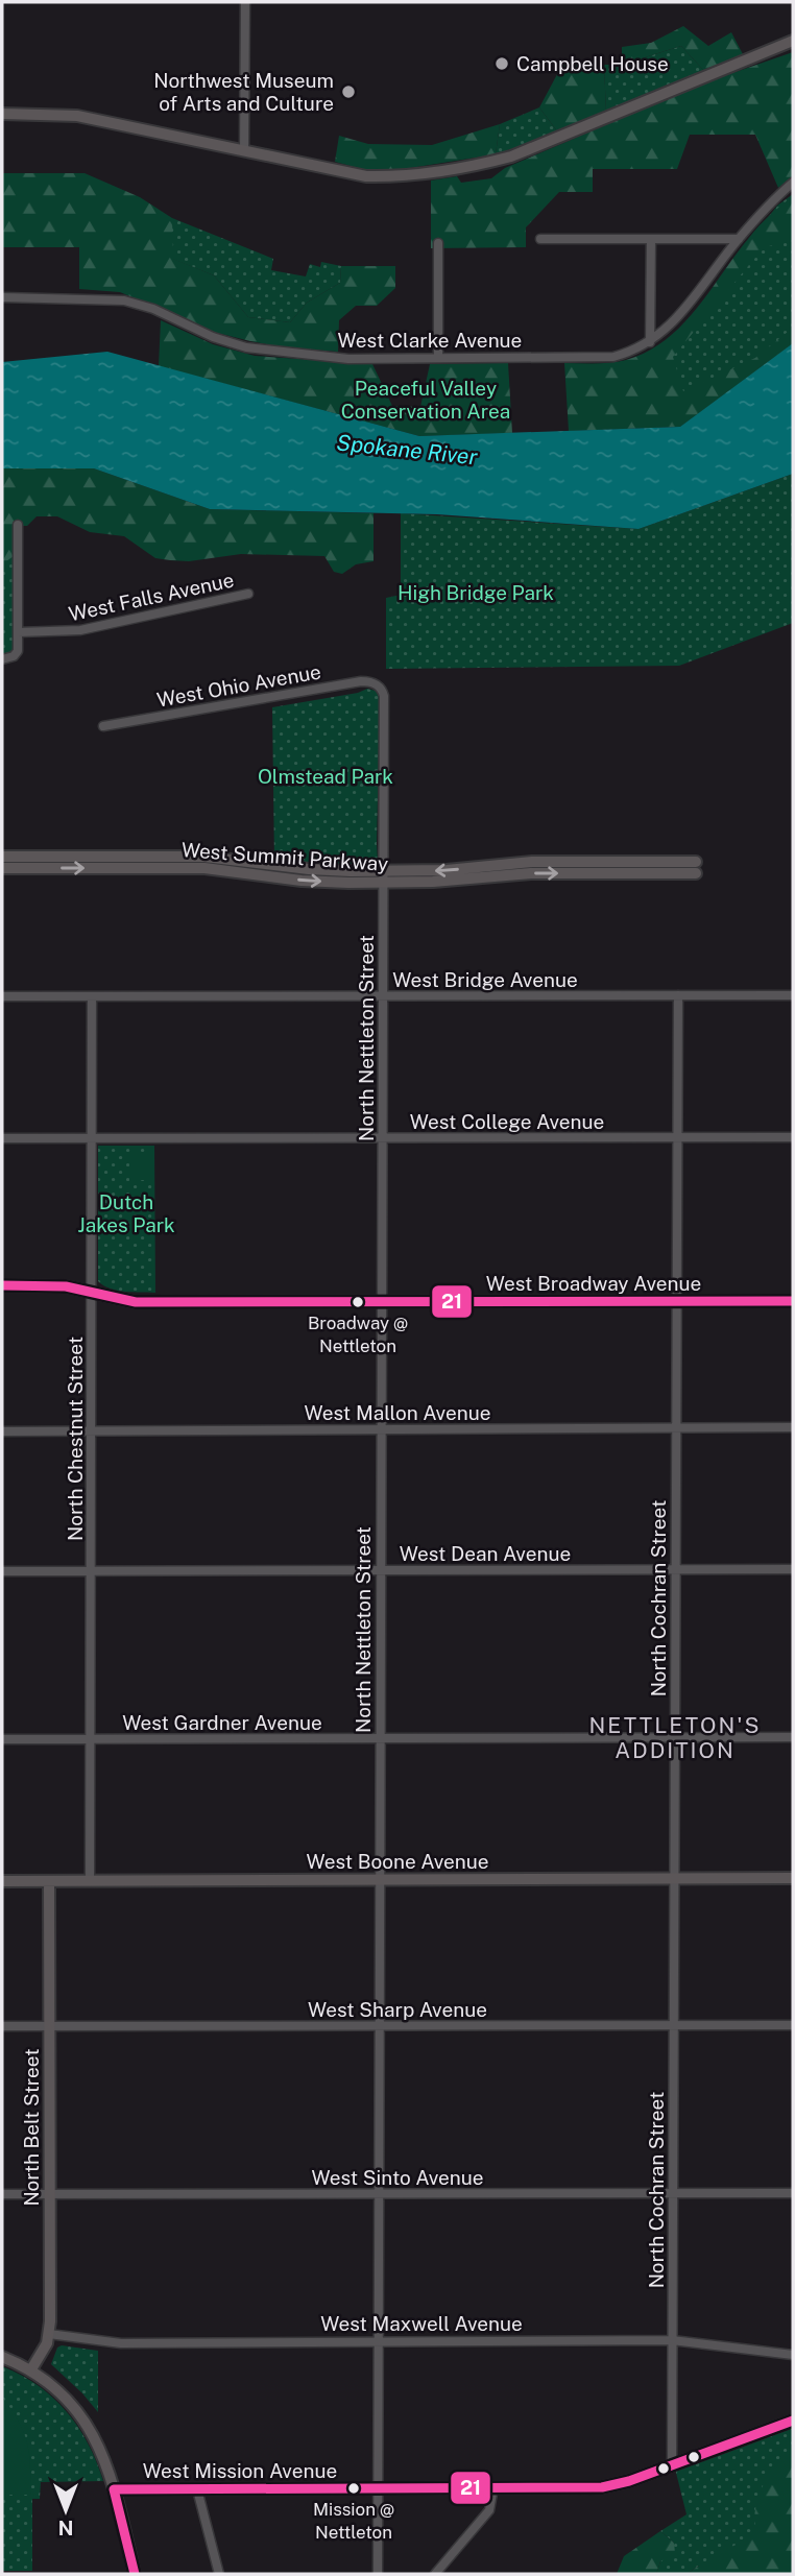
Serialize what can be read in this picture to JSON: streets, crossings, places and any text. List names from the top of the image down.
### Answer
{
  "streets": {
    "street": [
      "West Clarke Avenue",
      "West Falls Avenue",
      "West Ohio Avenue",
      "West Summit Parkway",
      "West Bridge Avenue",
      "North Nettleton Street",
      "West College Avenue",
      "West Broadway Avenue",
      "West Mallon Avenue",
      "North Chestnut Street",
      "West Dean Avenue",
      "North Cochran Street",
      "West Gardner Avenue",
      "West Boone Avenue",
      "West Sharp Avenue",
      "North Belt Street",
      "West Sinto Avenue",
      "West Maxwell Avenue",
      "West Mission Avenue"
    ]
  },
  "crossings": [
    ["West Ohio Avenue", "North Nettleton Street"],
    ["West Summit Parkway", "North Nettleton Street"],
    ["West Bridge Avenue", "North Nettleton Street"],
    ["West Bridge Avenue", "North Chestnut Street"],
    ["West Bridge Avenue", "North Cochran Street"],
    ["North Nettleton Street", "West College Avenue"],
    ["North Nettleton Street", "West Broadway Avenue"],
    ["North Nettleton Street", "West Mallon Avenue"],
    ["North Nettleton Street", "West Dean Avenue"],
    ["North Nettleton Street", "West Gardner Avenue"],
    ["North Nettleton Street", "West Boone Avenue"],
    ["North Nettleton Street", "West Sharp Avenue"],
    ["North Nettleton Street", "West Sinto Avenue"],
    ["North Nettleton Street", "West Maxwell Avenue"],
    ["North Nettleton Street", "West Mission Avenue"],
    ["West College Avenue", "North Chestnut Street"],
    ["West College Avenue", "North Cochran Street"],
    ["West Broadway Avenue", "North Chestnut Street"],
    ["West Broadway Avenue", "North Cochran Street"],
    ["West Mallon Avenue", "North Chestnut Street"],
    ["West Mallon Avenue", "North Cochran Street"],
    ["North Chestnut Street", "West Dean Avenue"],
    ["North Chestnut Street", "West Gardner Avenue"],
    ["North Chestnut Street", "West Boone Avenue"],
    ["West Dean Avenue", "North Cochran Street"],
    ["North Cochran Street", "West Gardner Avenue"],
    ["North Cochran Street", "West Boone Avenue"],
    ["North Cochran Street", "West Sharp Avenue"],
    ["North Cochran Street", "West Sinto Avenue"],
    ["North Cochran Street", "West Maxwell Avenue"],
    ["North Cochran Street", "West Mission Avenue"],
    ["West Boone Avenue", "North Belt Street"],
    ["West Sharp Avenue", "North Belt Street"],
    ["North Belt Street", "West Sinto Avenue"],
    ["North Belt Street", "West Maxwell Avenue"]
  ],
  "districts": ["NETTLETON'S ADDITION"],
  "water": ["Spokane River"],
  "parks": [
    "Peaceful Valley Conservation Area",
    "High Bridge Park",
    "Olmstead Park",
    "Dutch Jakes Park"
  ],
  "places": [
    "Campbell House",
    "Northwest Museum of Arts and Culture",
    "Broadway @ Nettleton",
    "Mission @ Nettleton"
  ],
  "lines": ["transit line 21"],
  "north": "bottom"
}
